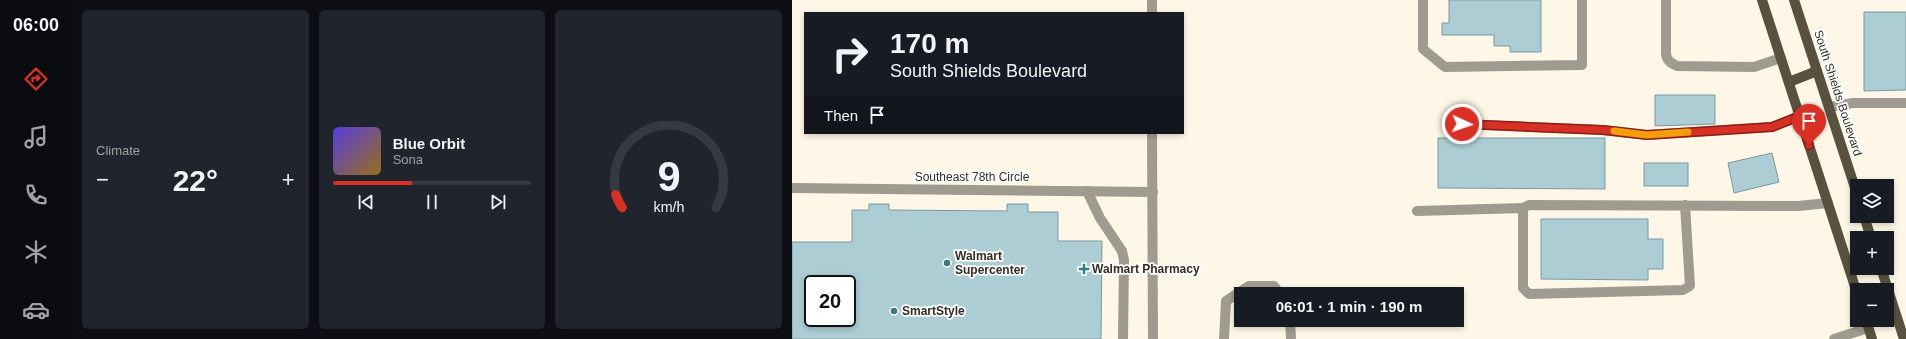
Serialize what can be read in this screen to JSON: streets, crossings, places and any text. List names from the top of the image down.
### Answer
{
  "streets": {
    "main road": ["South Shields Boulevard"],
    "street": ["Southeast 78th Circle"]
  },
  "places": {
    "other": ["Walmart Supercenter", "SmartStyle"],
    "health": ["Walmart Pharmacy"]
  },
  "page": {
    "tabs": "06:00",
    "tile": "Climate",
    "turn": ["170 m", "South Shields Boulevard"],
    "then": "Then",
    "song": ["Blue Orbit", "Sona"],
    "heat": ["−", "22°", "+"],
    "map_buttons": ["+", "−"],
    "limit": "20",
    "trip": "06:01 · 1 min · 190 m",
    "gauge": ["9", "km/h"]
  }
}
